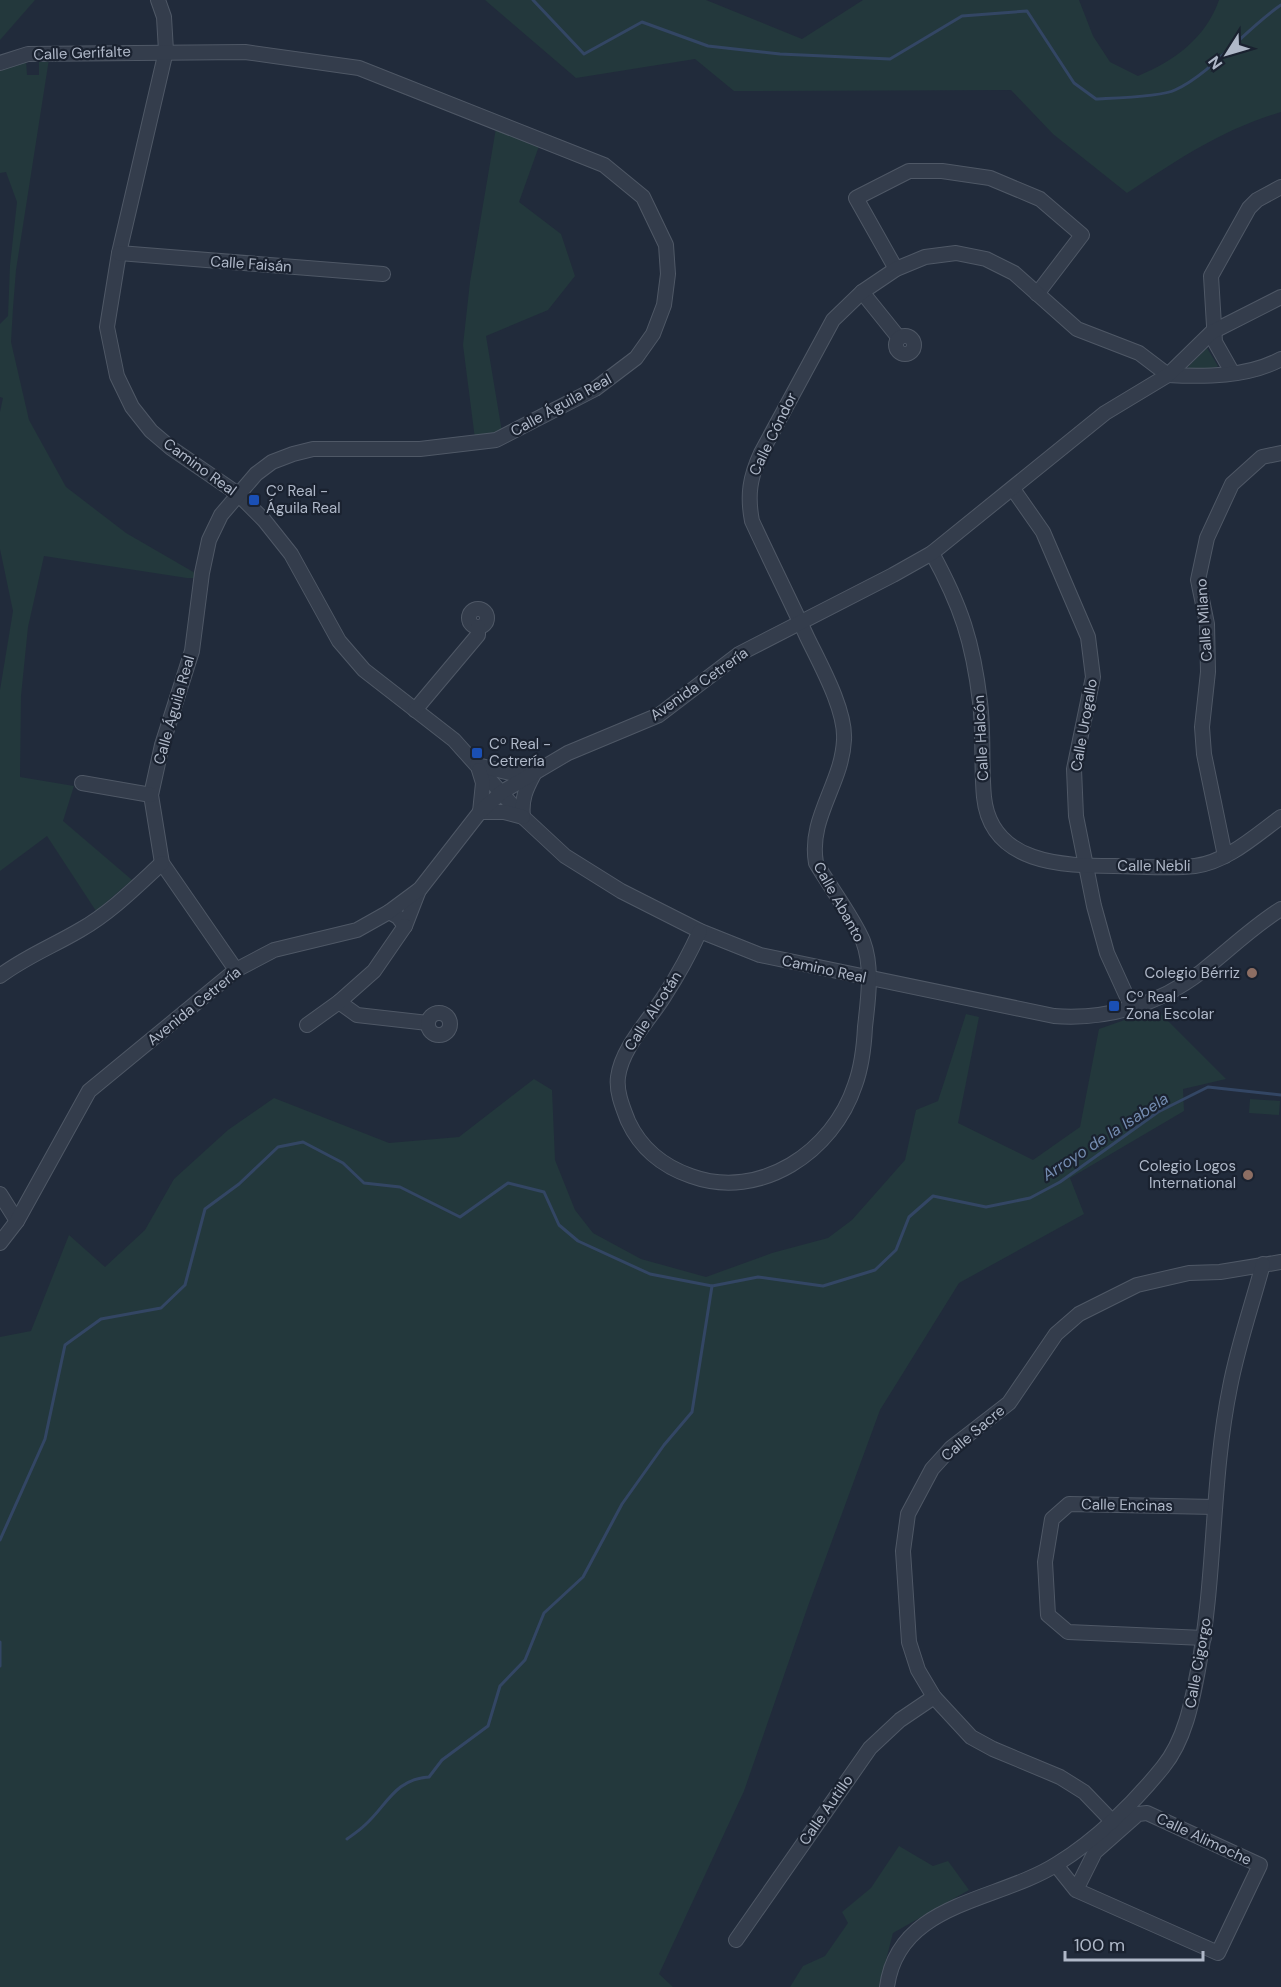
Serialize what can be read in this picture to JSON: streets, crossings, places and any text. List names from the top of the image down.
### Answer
{
  "streets": {
    "street": [
      "Calle Gerifalte",
      "Calle Faisán",
      "Calle Águila Real",
      "Calle Cóndor",
      "Camino Real",
      "Calle Milano",
      "Avenida Cetrería",
      "Calle Urogallo",
      "Calle Halcón",
      "Calle Nebli",
      "Calle Abanto",
      "Calle Alcotán",
      "Calle Sacre",
      "Calle Encinas",
      "Calle Cigorgo",
      "Calle Autillo",
      "Calle Alimoche"
    ]
  },
  "crossings": [
    ["Calle Gerifalte", "Calle Águila Real"],
    ["Calle Gerifalte", "Camino Real"],
    ["Calle Faisán", "Camino Real"],
    ["Calle Águila Real", "Camino Real"],
    ["Calle Águila Real", "Avenida Cetrería"],
    ["Calle Cóndor", "Avenida Cetrería"],
    ["Calle Cóndor", "Calle Abanto"],
    ["Camino Real", "Avenida Cetrería"],
    ["Camino Real", "Calle Urogallo"],
    ["Camino Real", "Calle Abanto"],
    ["Camino Real", "Calle Alcotán"],
    ["Calle Milano", "Calle Nebli"],
    ["Avenida Cetrería", "Calle Urogallo"],
    ["Avenida Cetrería", "Calle Halcón"],
    ["Avenida Cetrería", "Calle Abanto"],
    ["Calle Urogallo", "Calle Halcón"],
    ["Calle Urogallo", "Calle Nebli"],
    ["Calle Halcón", "Calle Nebli"],
    ["Calle Abanto", "Calle Alcotán"],
    ["Calle Sacre", "Calle Cigorgo"],
    ["Calle Sacre", "Calle Autillo"],
    ["Calle Encinas", "Calle Cigorgo"],
    ["Calle Cigorgo", "Calle Alimoche"]
  ],
  "water": ["Arroyo de la Isabela"],
  "places": {
    "transit": ["Cº Real - Águila Real", "Cº Real - Cetrería", "Cº Real - Zona Escolar"],
    "other": ["Colegio Bérriz", "Colegio Logos International"]
  },
  "scale_bar": "100 m",
  "north": "bottom left"
}
